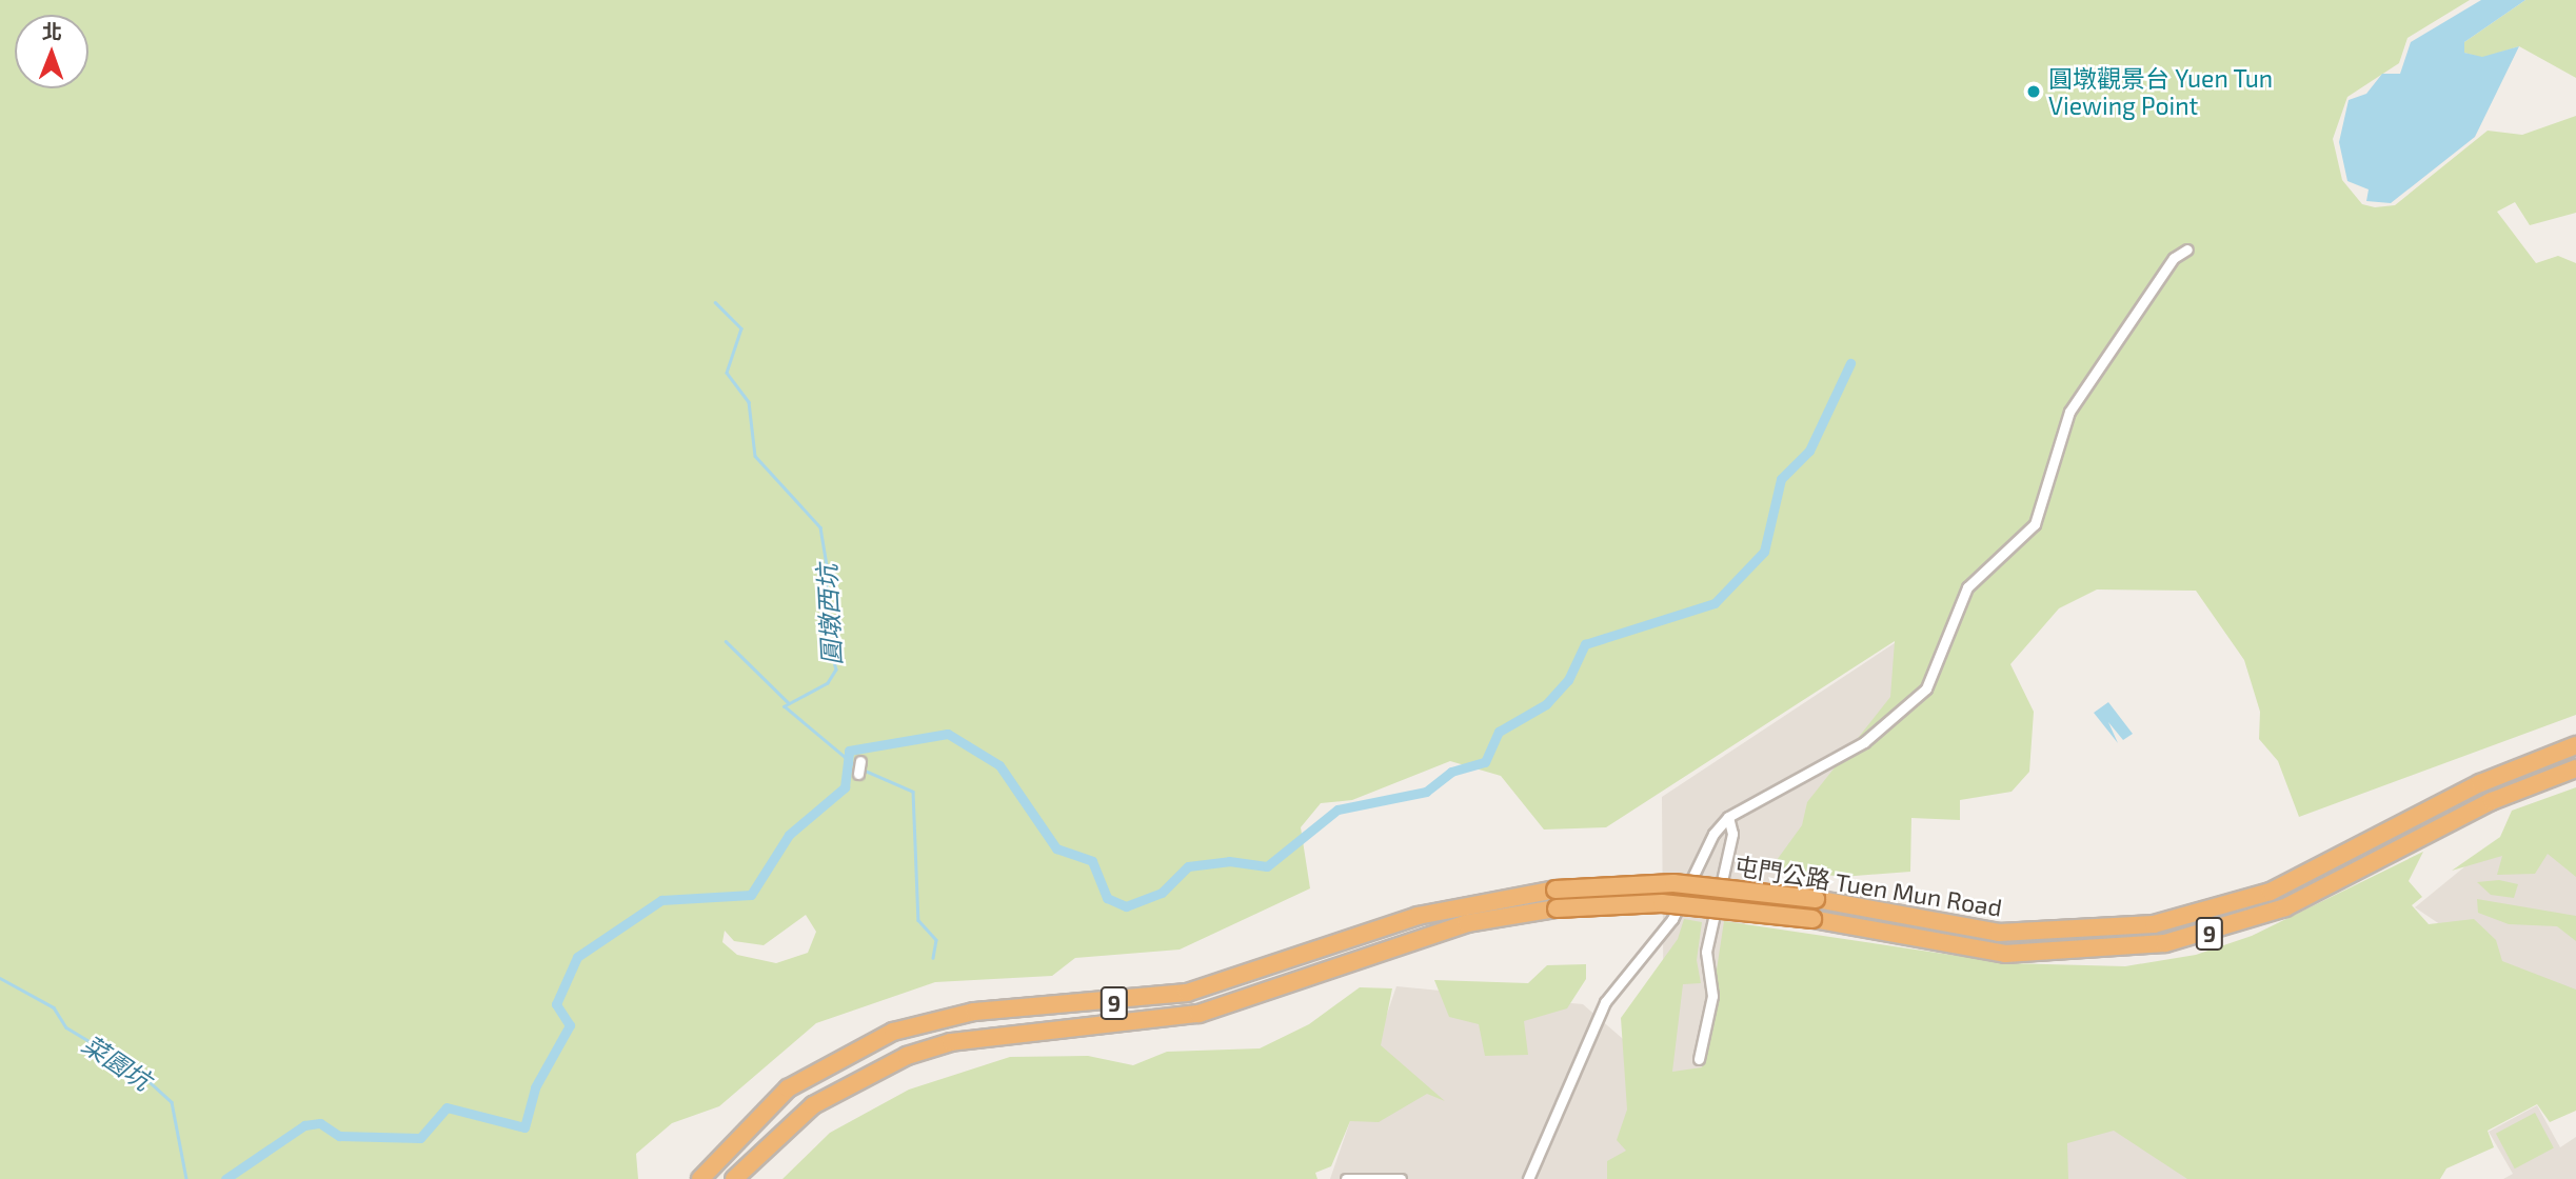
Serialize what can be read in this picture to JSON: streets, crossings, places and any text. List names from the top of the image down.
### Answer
{
  "streets": {
    "highway": ["屯門公路 Tuen Mun Road", "9"]
  },
  "water": ["圓墩西坑", "菜園坑"],
  "places": ["圓墩觀景台 Yuen Tun Viewing Point"],
  "north": "top"
}
